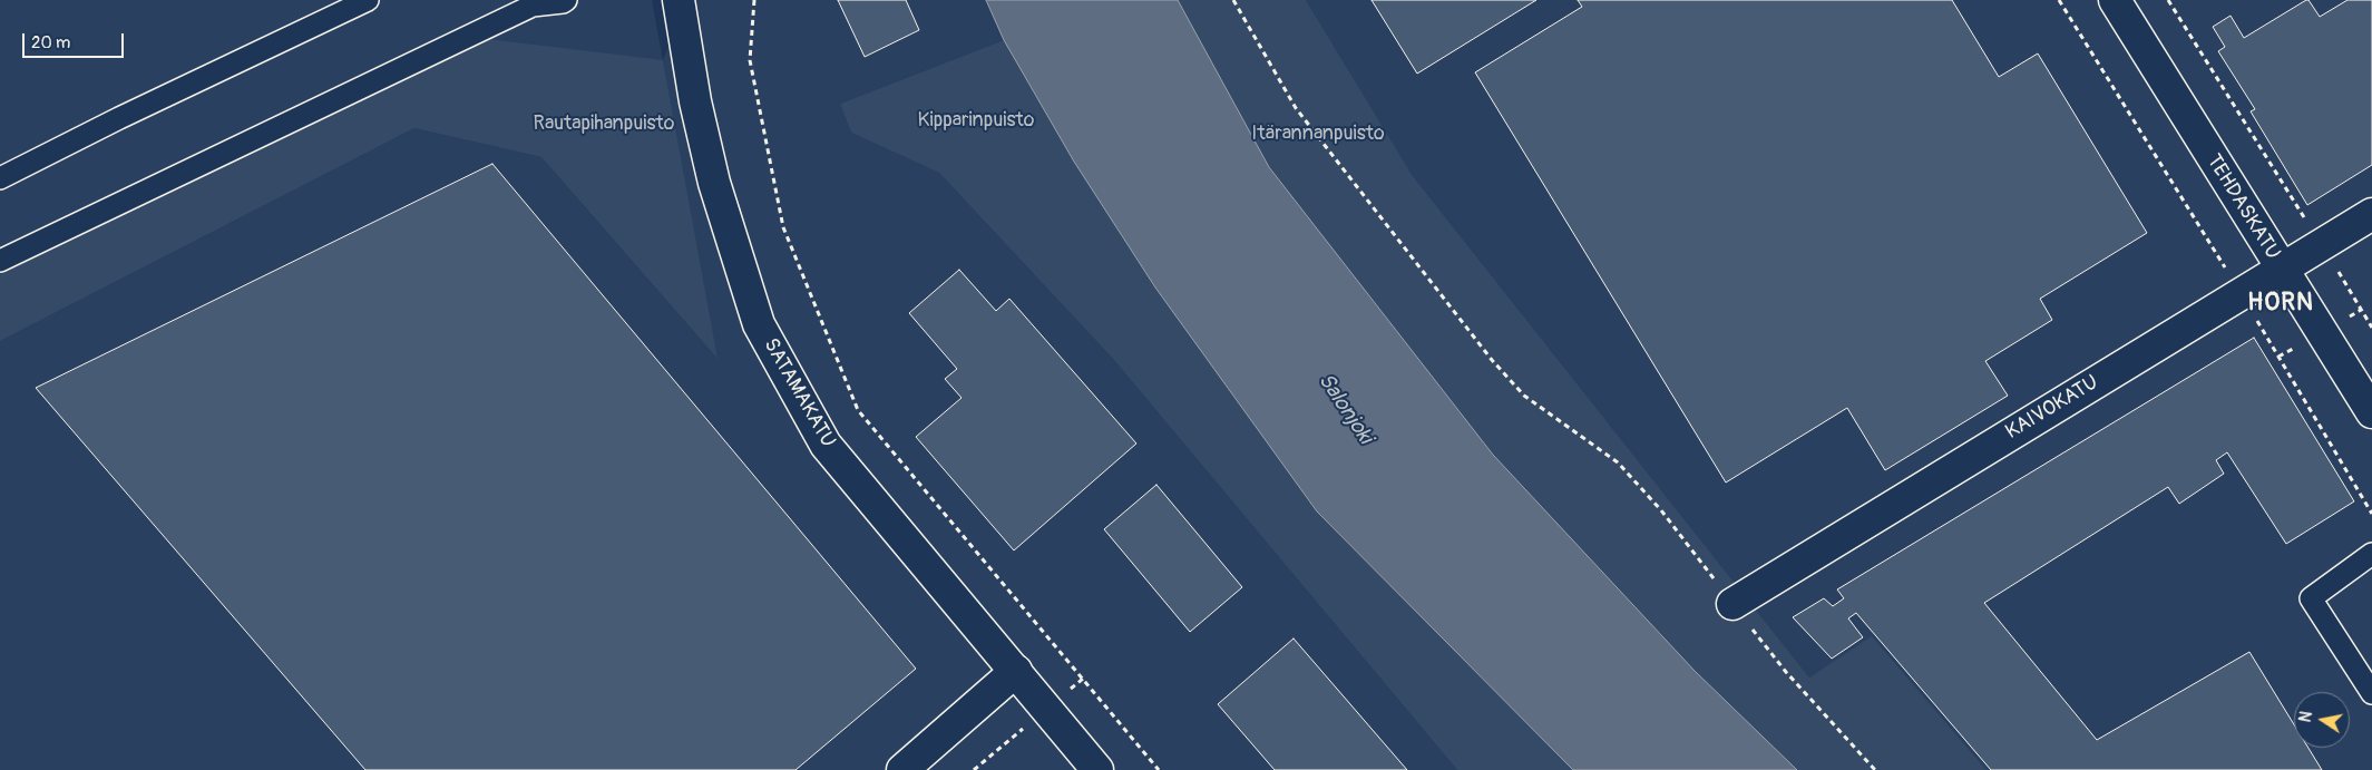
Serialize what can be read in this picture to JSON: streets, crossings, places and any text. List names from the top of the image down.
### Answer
{
  "streets": {
    "street": ["TEHDASKATU", "SATAMAKATU", "KAIVOKATU"]
  },
  "crossings": [
    ["TEHDASKATU", "KAIVOKATU"]
  ],
  "districts": ["HORN"],
  "water": ["Salonjoki"],
  "parks": ["Kipparinpuisto", "Rautapihanpuisto", "Itärannanpuisto"],
  "scale_bar": "20 m",
  "north": "left"
}
